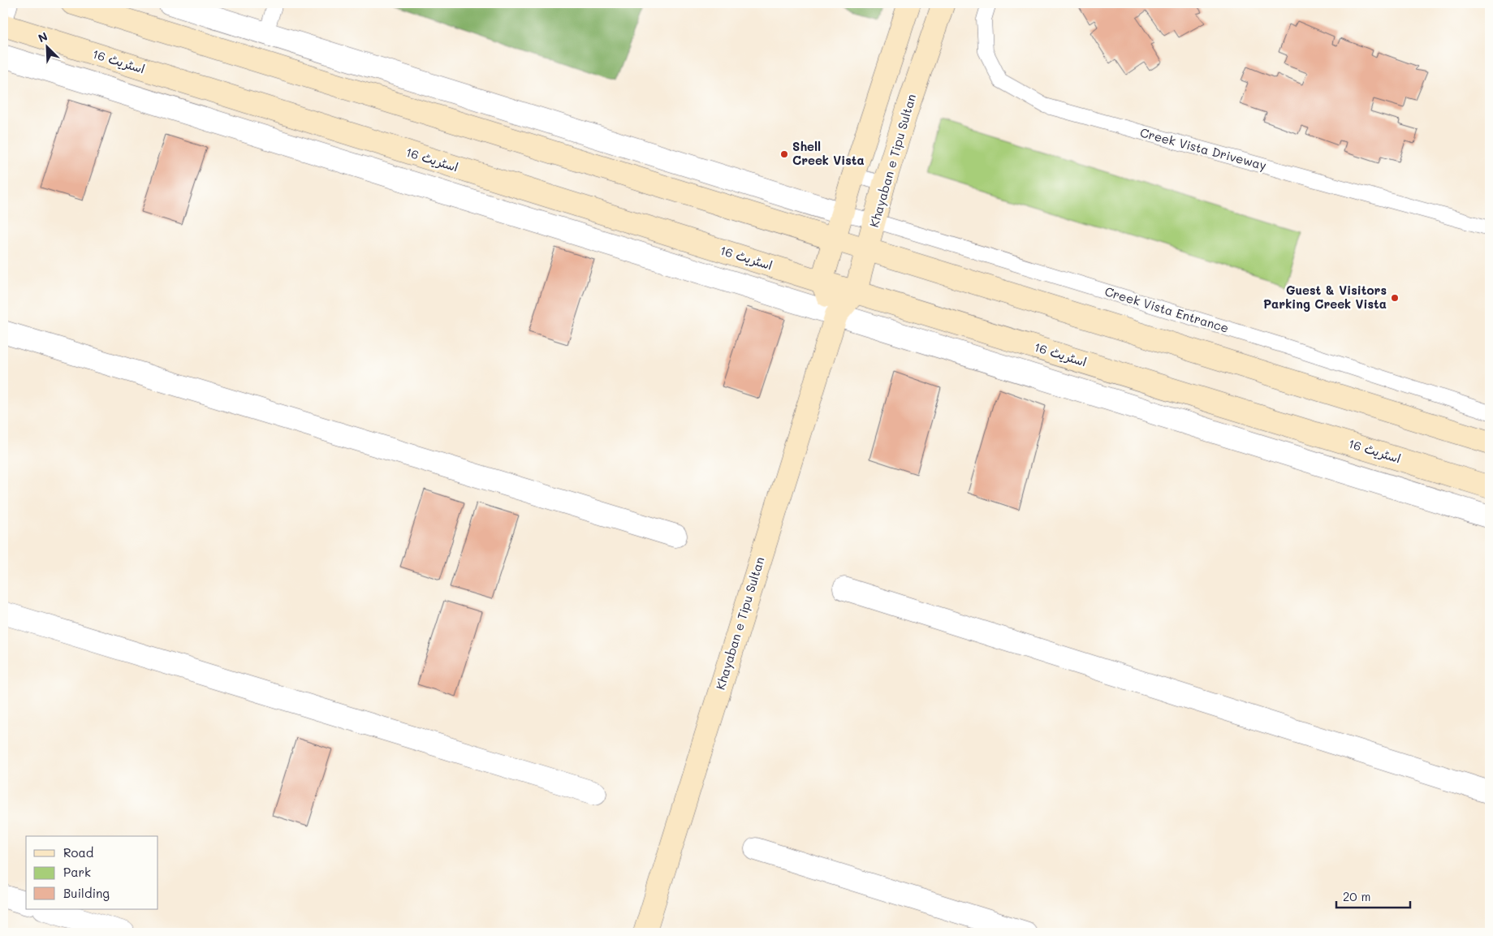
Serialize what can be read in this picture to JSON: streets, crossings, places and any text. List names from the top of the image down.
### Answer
{
  "streets": {
    "main road": ["اسٹریٹ 16", "Khayaban e Tipu Sultan"],
    "lane": ["Creek Vista Driveway", "Creek Vista Entrance"]
  },
  "crossings": [
    ["اسٹریٹ 16", "Khayaban e Tipu Sultan"],
    ["Khayaban e Tipu Sultan", "Creek Vista Entrance"]
  ],
  "places": ["Shell Creek Vista", "Guest & Visitors Parking Creek Vista"],
  "legend": ["Road", "Park", "Building"],
  "scale_bar": "20 m",
  "north": "top left"
}
